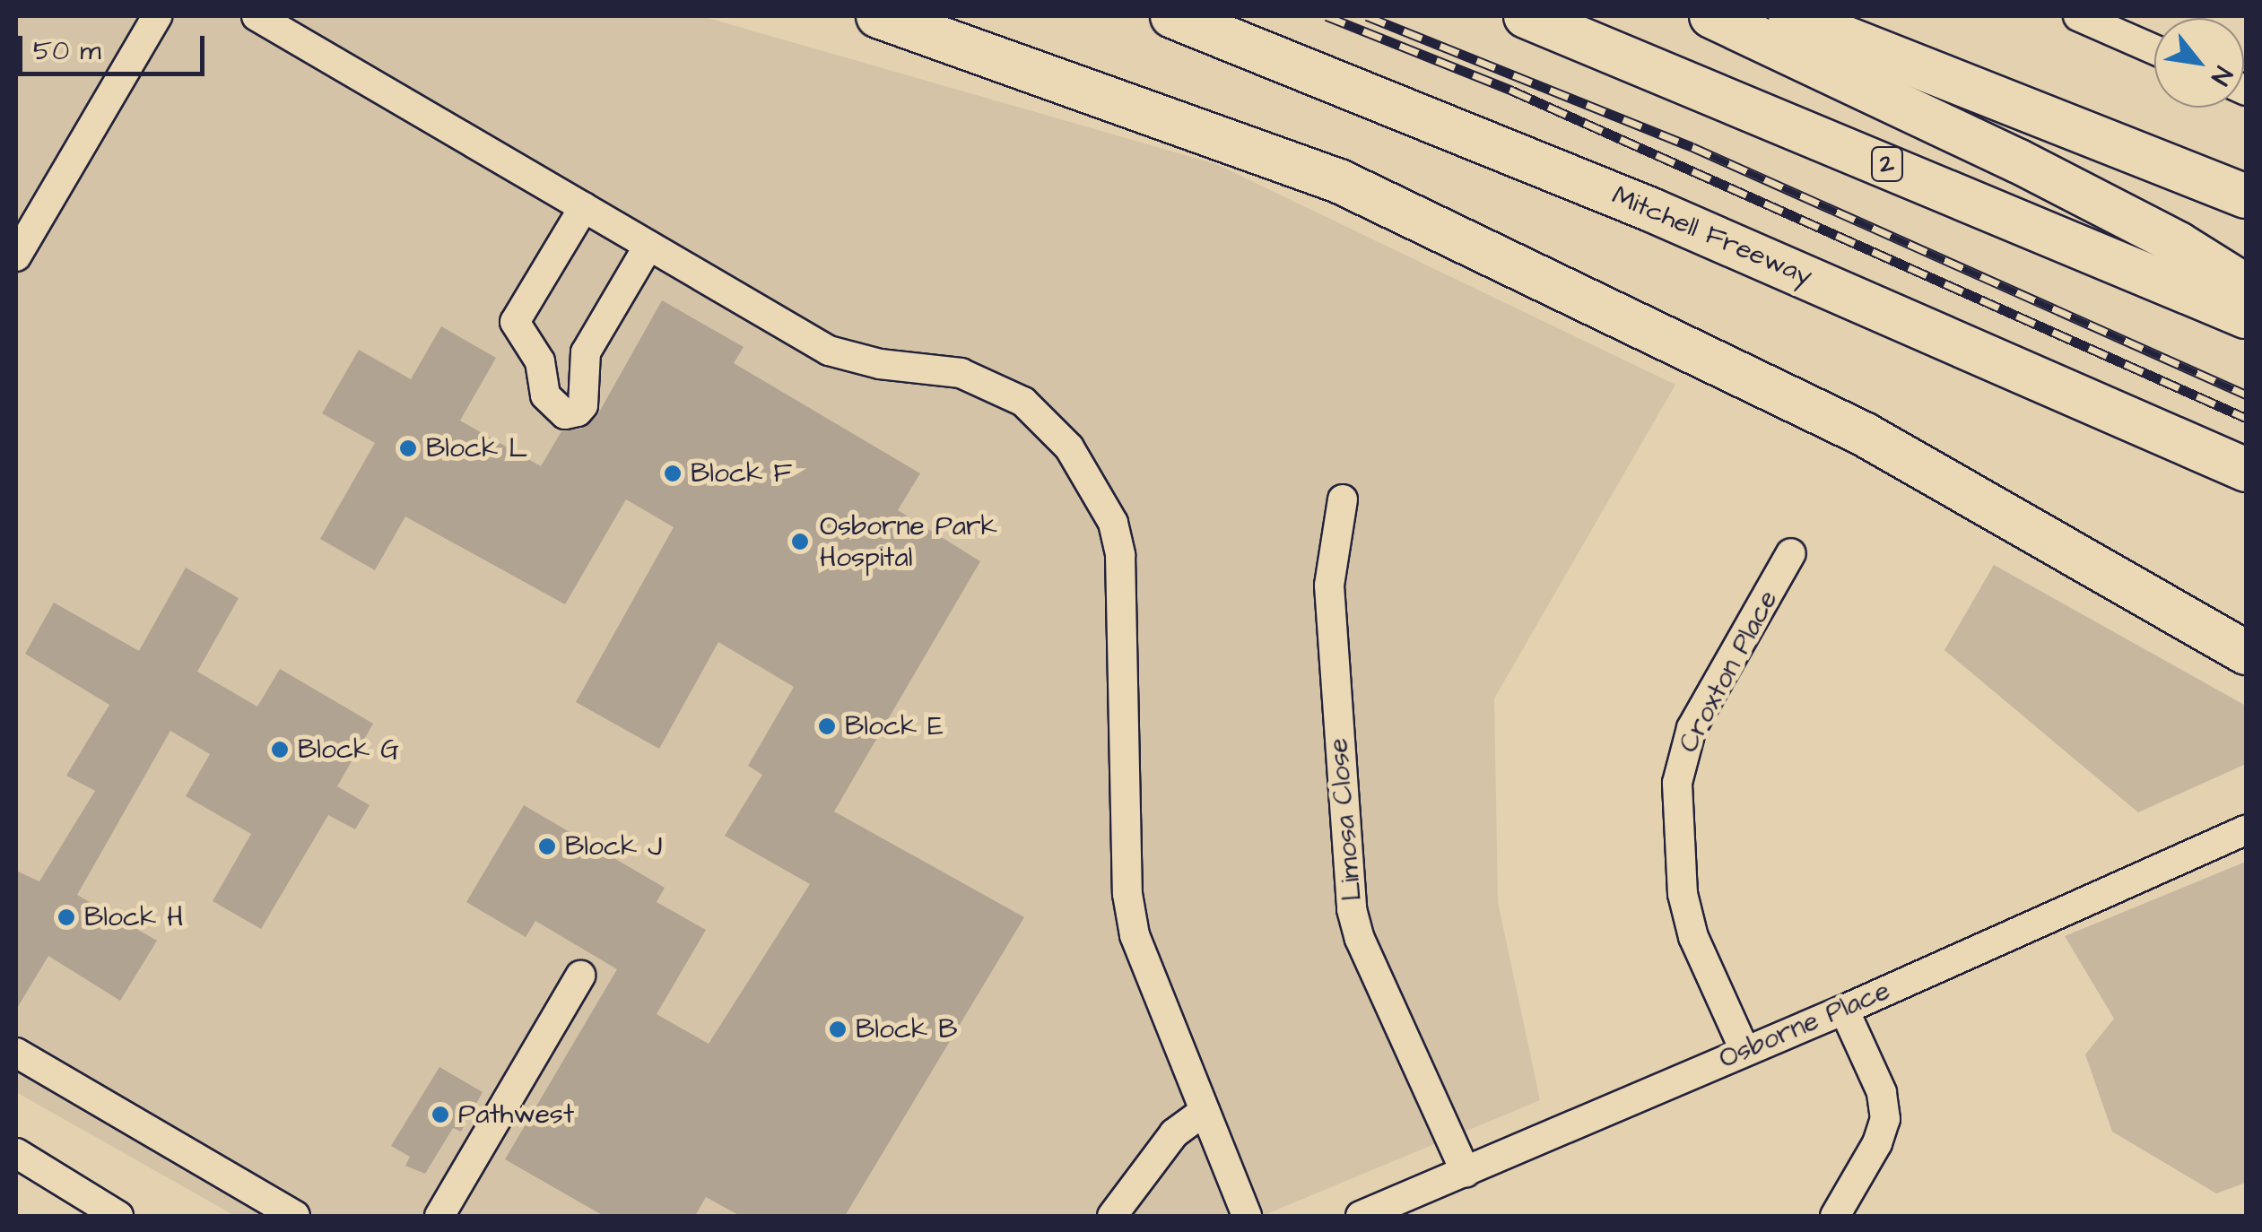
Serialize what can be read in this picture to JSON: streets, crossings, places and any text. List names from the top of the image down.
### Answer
{
  "streets": {
    "highway": ["2", "Mitchell Freeway"],
    "street": ["Croxton Place", "Limosa Close", "Osborne Place"]
  },
  "crossings": [
    ["Croxton Place", "Osborne Place"],
    ["Limosa Close", "Osborne Place"]
  ],
  "places": [
    "Block L",
    "Block F",
    "Osborne Park Hospital",
    "Block E",
    "Block G",
    "Block J",
    "Block H",
    "Block B",
    "Pathwest"
  ],
  "scale_bar": "50 m",
  "north": "bottom right"
}
